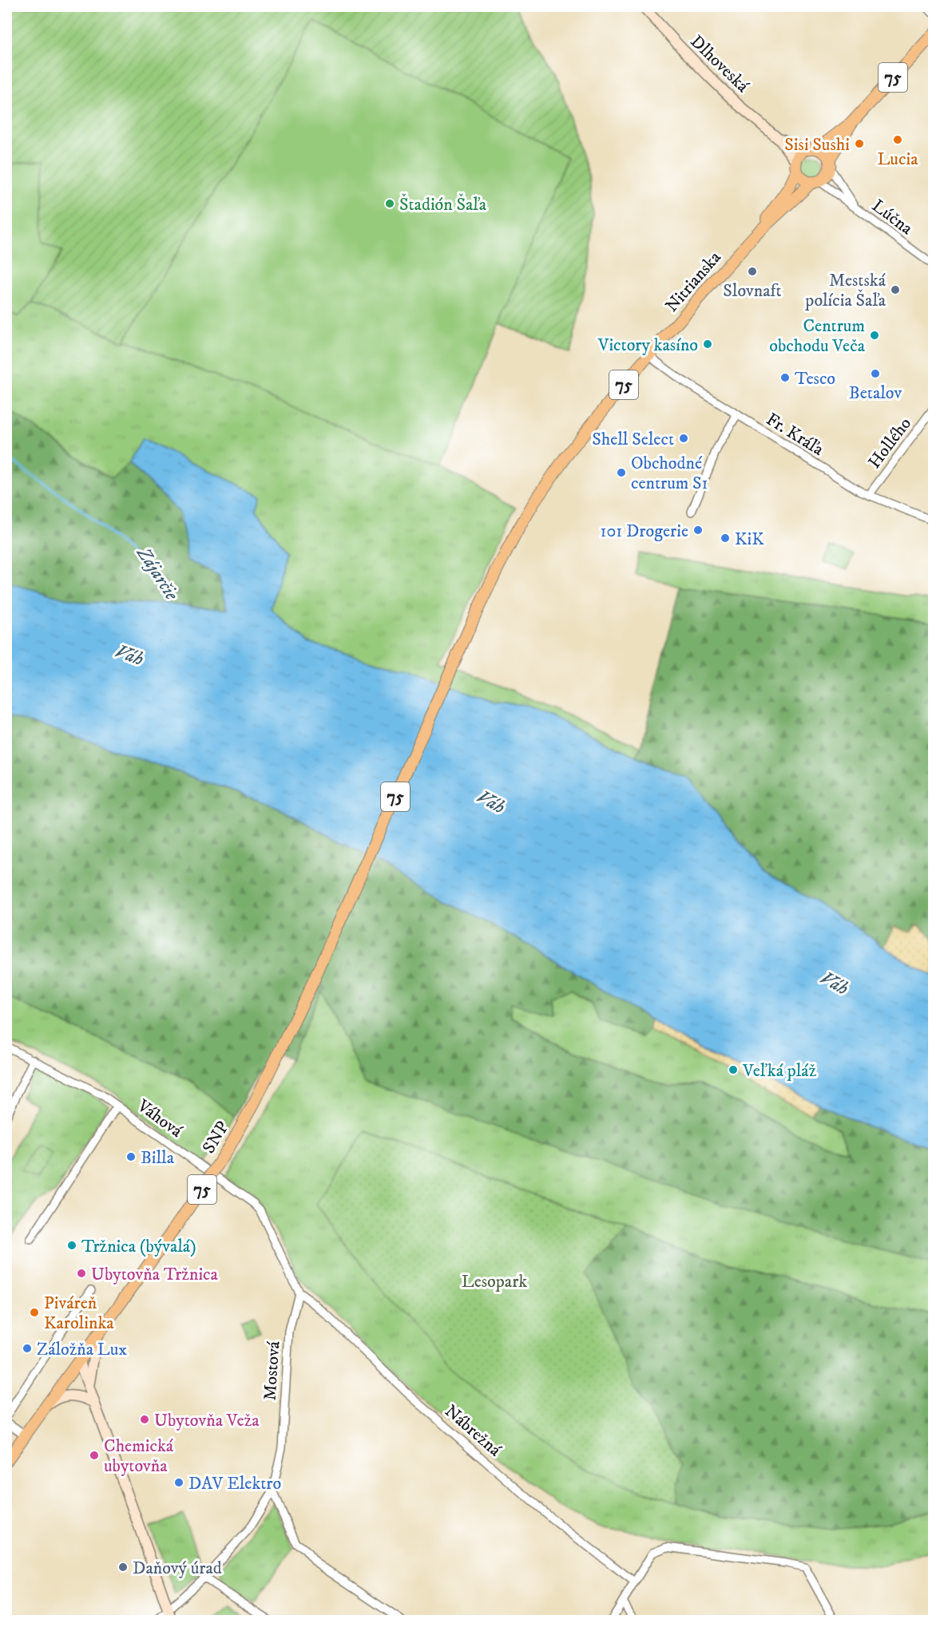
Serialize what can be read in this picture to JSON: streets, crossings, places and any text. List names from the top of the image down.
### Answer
{
  "streets": {
    "main road": [
      "Dlhoveská",
      "75",
      "Nitrianska",
      "SNP"
    ],
    "street": [
      "Lúčna",
      "Fr. Kráľa",
      "Hollého",
      "Váhová",
      "Mostová",
      "Nábrežná"
    ]
  },
  "crossings": [
    ["Dlhoveská", "Lúčna"],
    ["Dlhoveská", "Nitrianska"],
    ["Lúčna", "Nitrianska"],
    ["Nitrianska", "Fr. Kráľa"],
    ["Nitrianska", "SNP"],
    ["Fr. Kráľa", "Hollého"],
    ["Váhová", "Mostová"],
    ["Váhová", "Nábrežná"],
    ["Mostová", "Nábrežná"]
  ],
  "water": ["Zájarčie", "Váh"],
  "parks": ["Lesopark"],
  "places": [
    "Lucia",
    "Sisi Sushi",
    "Štadión Šaľa",
    "Slovnaft",
    "Mestská polícia Šaľa",
    "Centrum obchodu Veča",
    "Victory kasíno",
    "Betalov",
    "Tesco",
    "Shell Select",
    "Obchodné centrum S1",
    "101 Drogerie",
    "KiK",
    "Veľká pláž",
    "Billa",
    "Tržnica (bývalá)",
    "Ubytovňa Tržnica",
    "Piváreň Karolinka",
    "Záložňa Lux",
    "Ubytovňa Veža",
    "Chemická ubytovňa",
    "DAV Elektro",
    "Daňový úrad"
  ]
}
